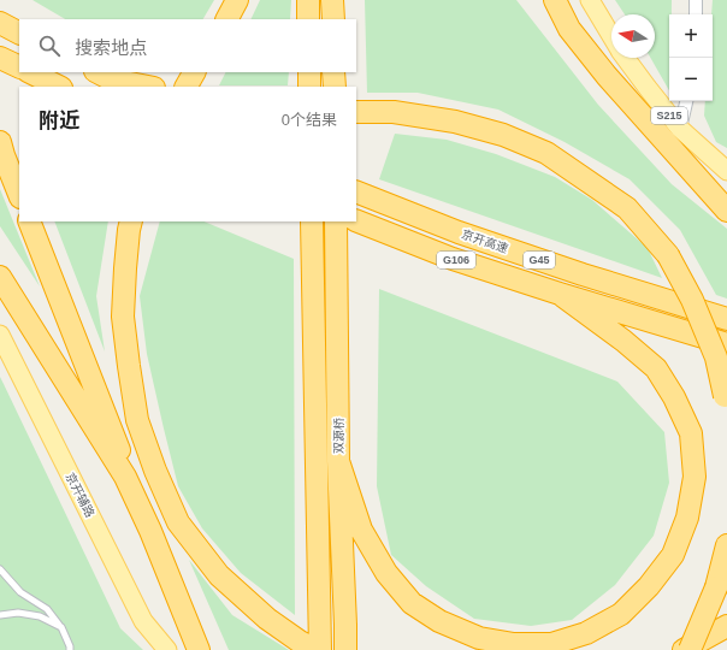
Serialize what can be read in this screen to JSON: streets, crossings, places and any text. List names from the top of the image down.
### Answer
{
  "streets": {
    "highway": [
      "京开高速",
      "G106",
      "G45",
      "双源桥"
    ],
    "main road": ["S215", "京开辅路"]
  },
  "north": "left",
  "page": {
    "map_buttons": ["+", "−"],
    "search": "搜索地点",
    "heading": ["附近", "0个结果"]
  }
}
